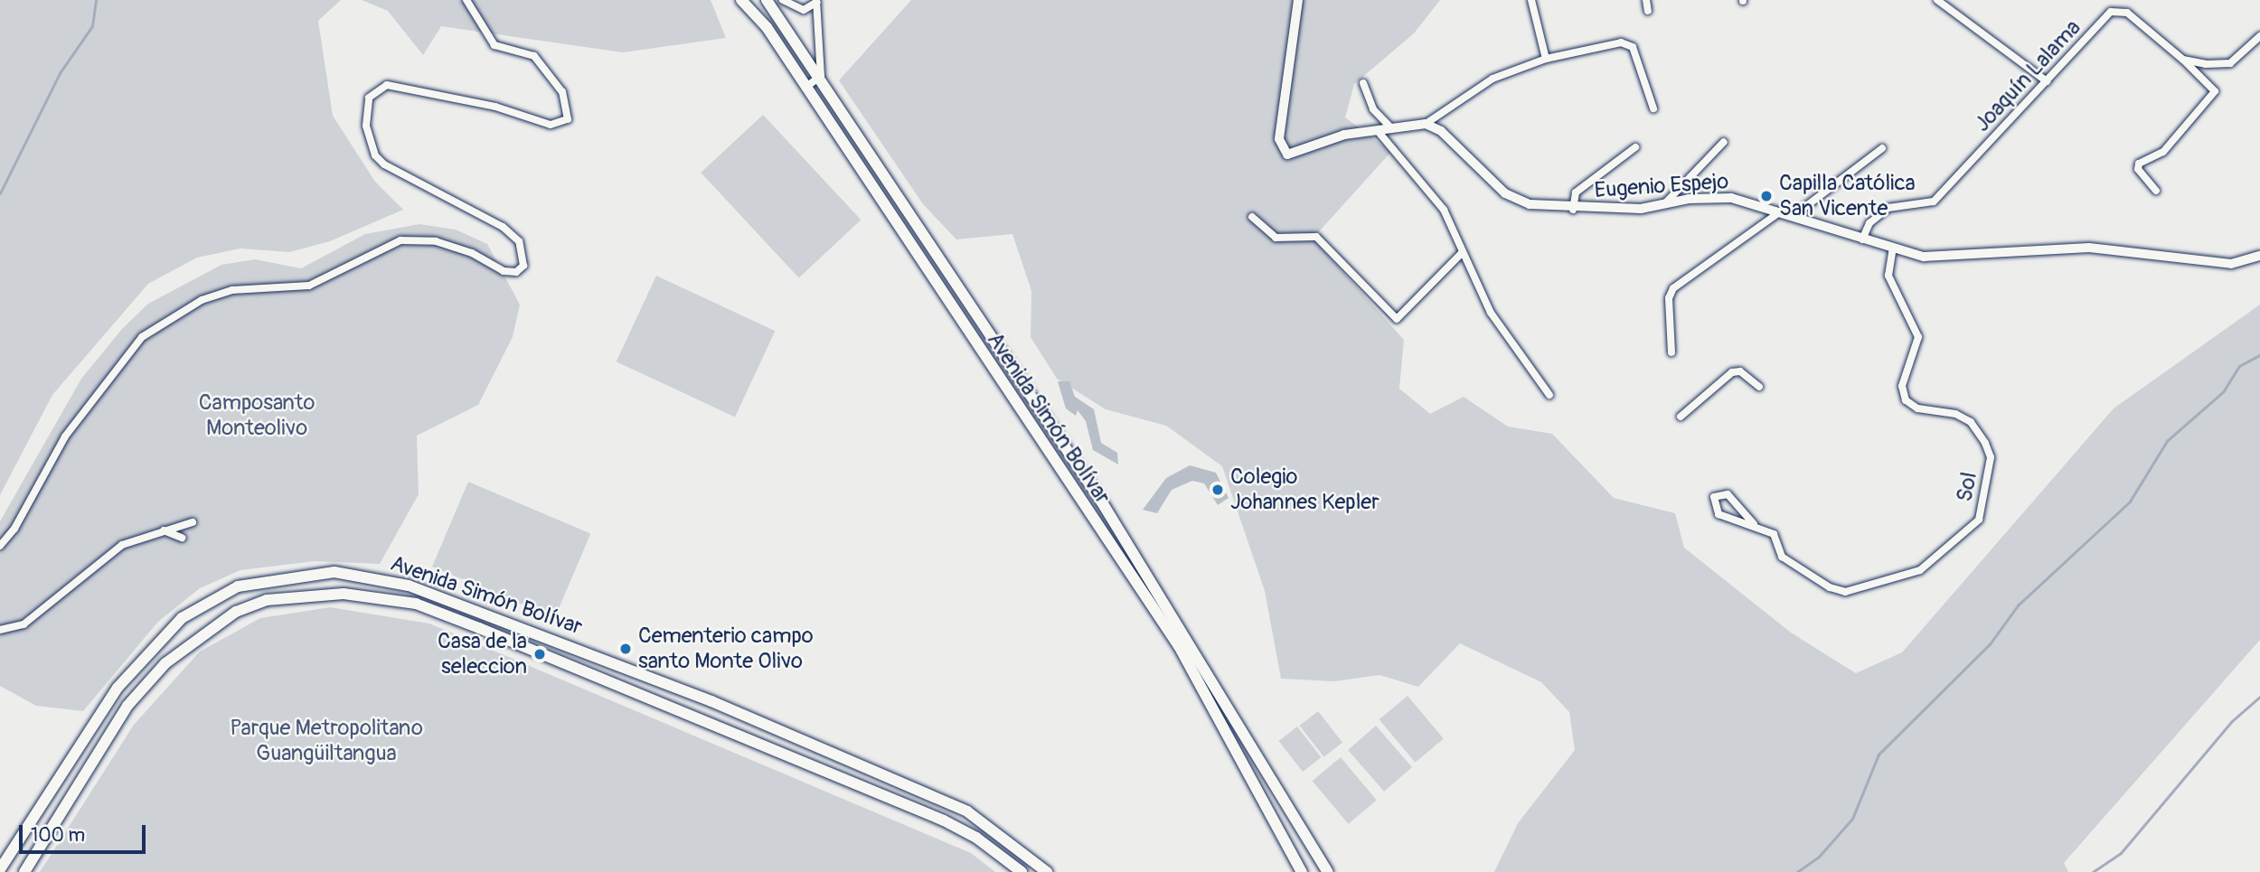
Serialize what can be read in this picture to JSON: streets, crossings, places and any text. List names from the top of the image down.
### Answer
{
  "streets": {
    "highway": ["Avenida Simón Bolívar"],
    "street": ["Joaquín Lalama", "Eugenio Espejo", "Sol"]
  },
  "crossings": [
    ["Joaquín Lalama", "Eugenio Espejo"],
    ["Eugenio Espejo", "Sol"]
  ],
  "parks": ["Camposanto Monteolivo", "Parque Metropolitano Guangüiltangua"],
  "places": [
    "Capilla Católica San Vicente",
    "Colegio Johannes Kepler",
    "Cementerio campo santo Monte Olivo",
    "Casa de la seleccion"
  ],
  "scale_bar": "100 m"
}
